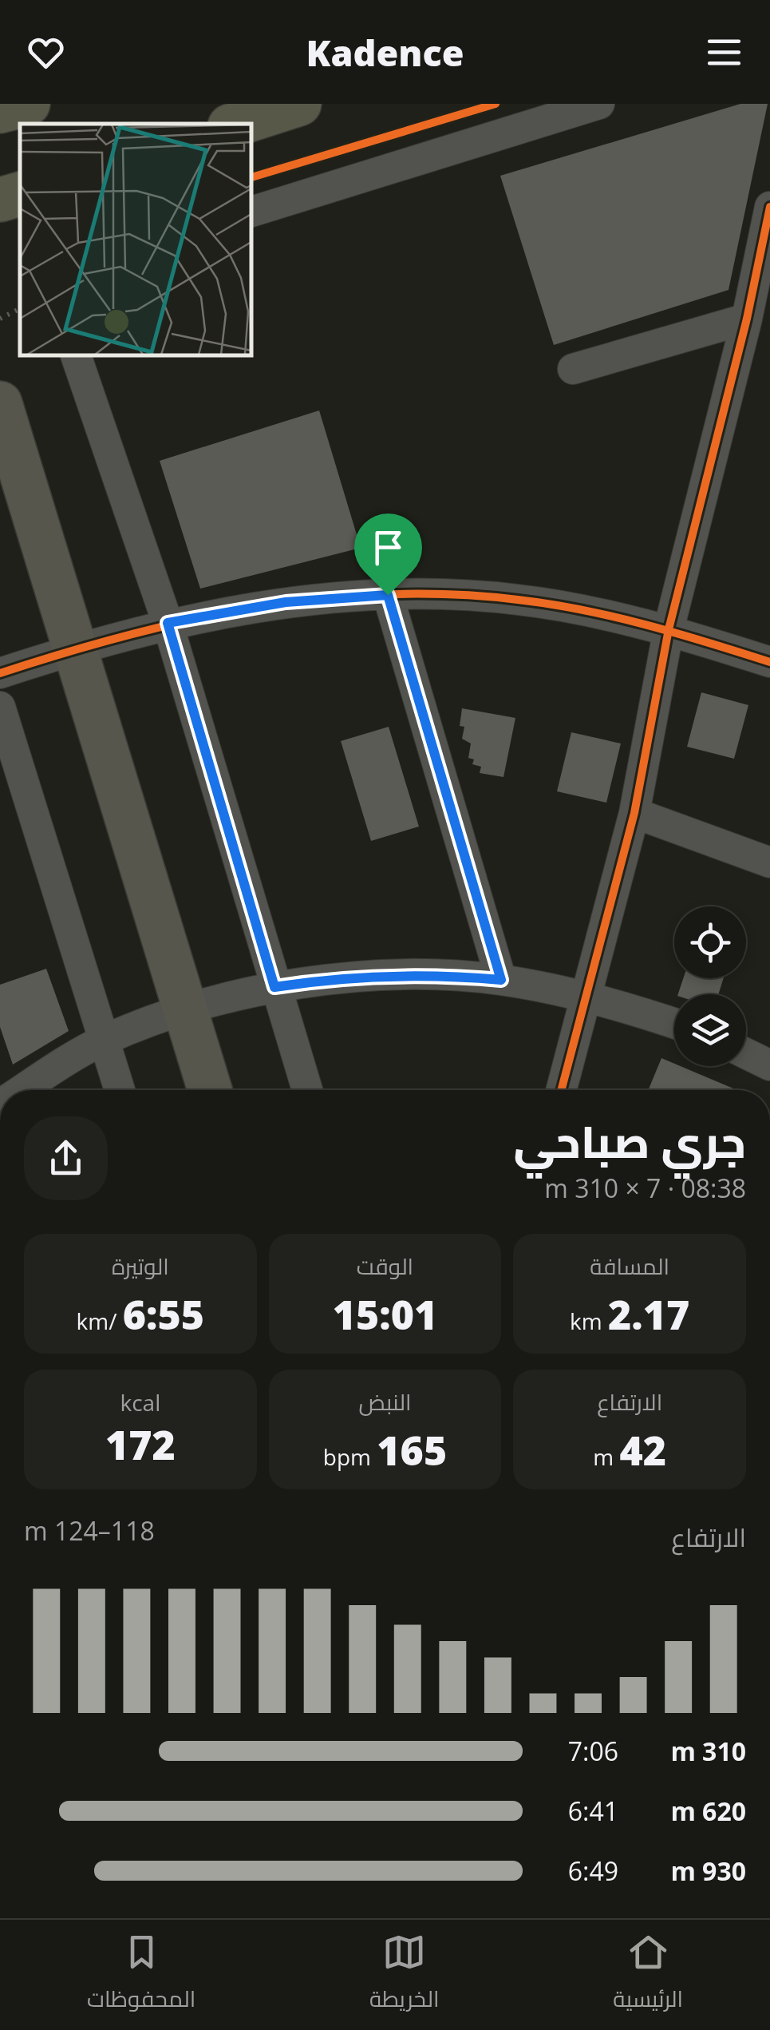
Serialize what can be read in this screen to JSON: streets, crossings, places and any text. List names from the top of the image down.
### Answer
{
  "page": {
    "header": "Kadence",
    "heading": ["جري صباحي", "08:38 · 7 × 310 m"],
    "stats": [
      ["المسافة", "2.17 km"],
      ["الوقت", "15:01"],
      ["الوتيرة", "6:55 /km"],
      ["الارتفاع", "42 m"],
      ["النبض", "165 bpm"],
      ["kcal", "172"]
    ],
    "chart": ["الارتفاع", "118–124 m"],
    "list": [
      {
        "name": "310 m",
        "note": "7:06"
      },
      {
        "name": "620 m",
        "note": "6:41"
      },
      {
        "name": "930 m",
        "note": "6:49"
      }
    ],
    "tabs": ["الرئيسية", "الخريطة", "المحفوظات"]
  }
}
